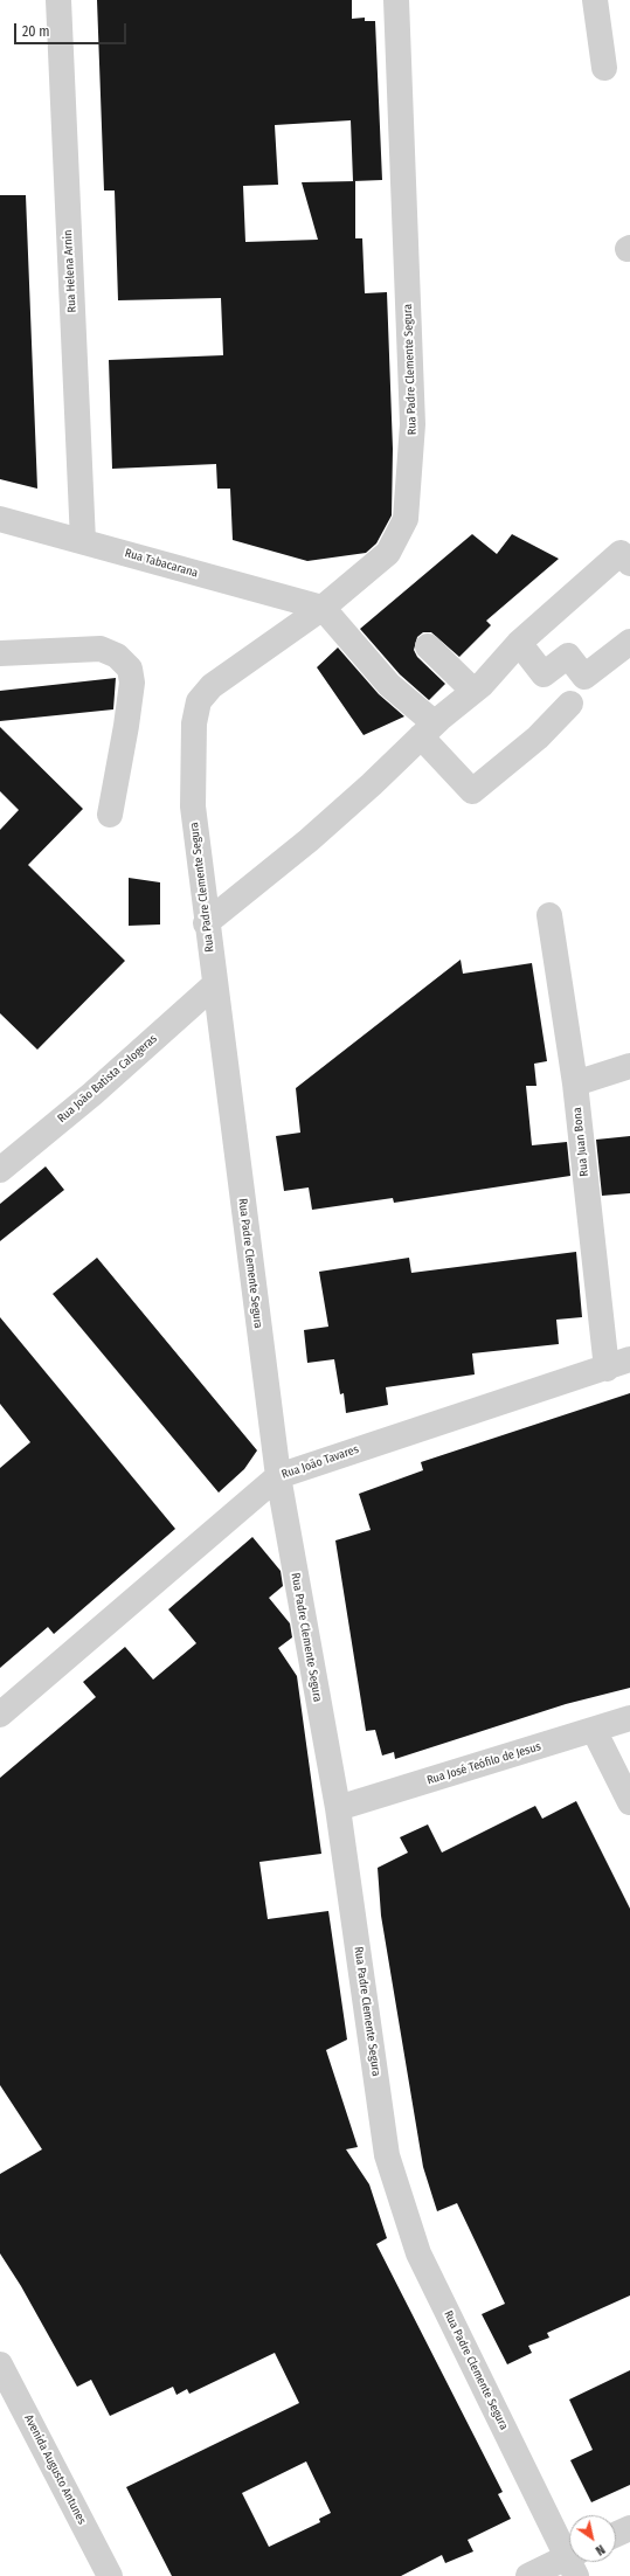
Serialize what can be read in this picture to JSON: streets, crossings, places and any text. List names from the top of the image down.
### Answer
{
  "streets": {
    "street": [
      "Rua Helena Arnin",
      "Rua Padre Clemente Segura",
      "Rua Tabacarana",
      "Rua João Batista Calogeras",
      "Rua Juan Bona",
      "Rua João Tavares",
      "Rua José Teófilo de Jesus",
      "Avenida Augusto Antunes"
    ]
  },
  "crossings": [
    ["Rua Helena Arnin", "Rua Tabacarana"],
    ["Rua Padre Clemente Segura", "Rua Tabacarana"],
    ["Rua Padre Clemente Segura", "Rua João Batista Calogeras"],
    ["Rua Padre Clemente Segura", "Rua João Tavares"],
    ["Rua Padre Clemente Segura", "Rua José Teófilo de Jesus"],
    ["Rua Juan Bona", "Rua João Tavares"]
  ],
  "scale_bar": "20 m",
  "north": "bottom right"
}
